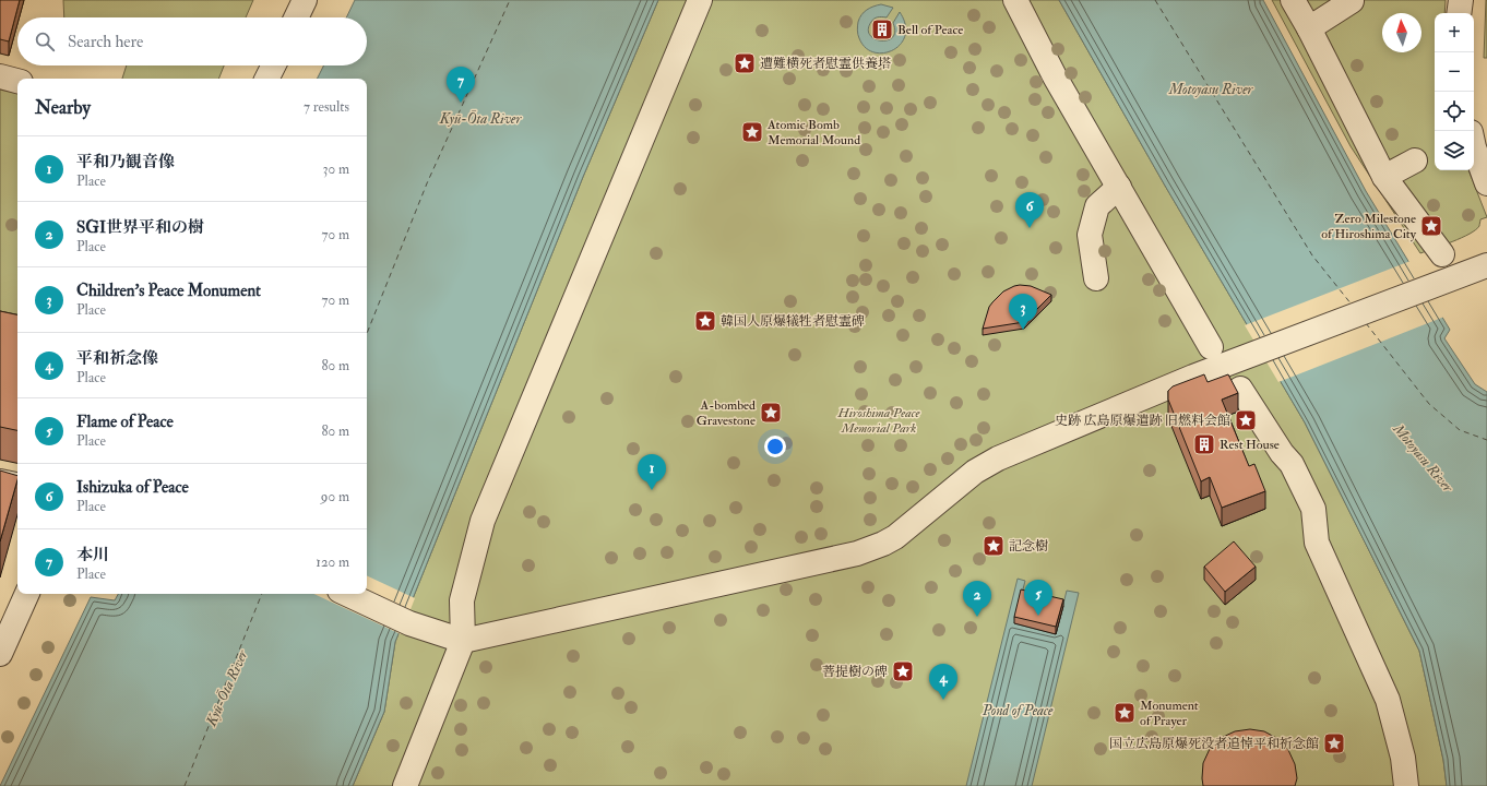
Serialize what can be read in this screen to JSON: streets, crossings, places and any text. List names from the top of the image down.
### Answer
{
  "water": ["Motoyasu River", "Kyū-Ōta River", "Pond of Peace"],
  "parks": ["Hiroshima Peace Memorial Park"],
  "places": {
    "building": ["Bell of Peace", "Rest House"],
    "place": [
      "遭難横死者慰霊供養塔",
      "Atomic Bomb Memorial Mound",
      "Zero Milestone of Hiroshima City",
      "韓国人原爆犠牲者慰霊碑",
      "A-bombed Gravestone",
      "史跡 広島原爆遣跡 旧燃料会館",
      "記念樹",
      "菩提樹の碑",
      "Monument of Prayer",
      "国立広島原爆死没者追悼平和祈念館"
    ]
  },
  "north": "top",
  "page": {
    "map_buttons": ["+", "−"],
    "search": "Search here",
    "pins": [
      "7",
      "6",
      "3",
      "1",
      "5",
      "2",
      "4"
    ],
    "heading": ["Nearby", "7 results"],
    "list": [
      {
        "mark": "1",
        "name": "平和乃観音像",
        "note": "Place",
        "value": "30 m"
      },
      {
        "mark": "2",
        "name": "SGI世界平和の樹",
        "note": "Place",
        "value": "70 m"
      },
      {
        "mark": "3",
        "name": "Children's Peace Monument",
        "note": "Place",
        "value": "70 m"
      },
      {
        "mark": "4",
        "name": "平和祈念像",
        "note": "Place",
        "value": "80 m"
      },
      {
        "mark": "5",
        "name": "Flame of Peace",
        "note": "Place",
        "value": "80 m"
      },
      {
        "mark": "6",
        "name": "Ishizuka of Peace",
        "note": "Place",
        "value": "90 m"
      },
      {
        "mark": "7",
        "name": "本川",
        "note": "Place",
        "value": "120 m"
      }
    ]
  }
}
